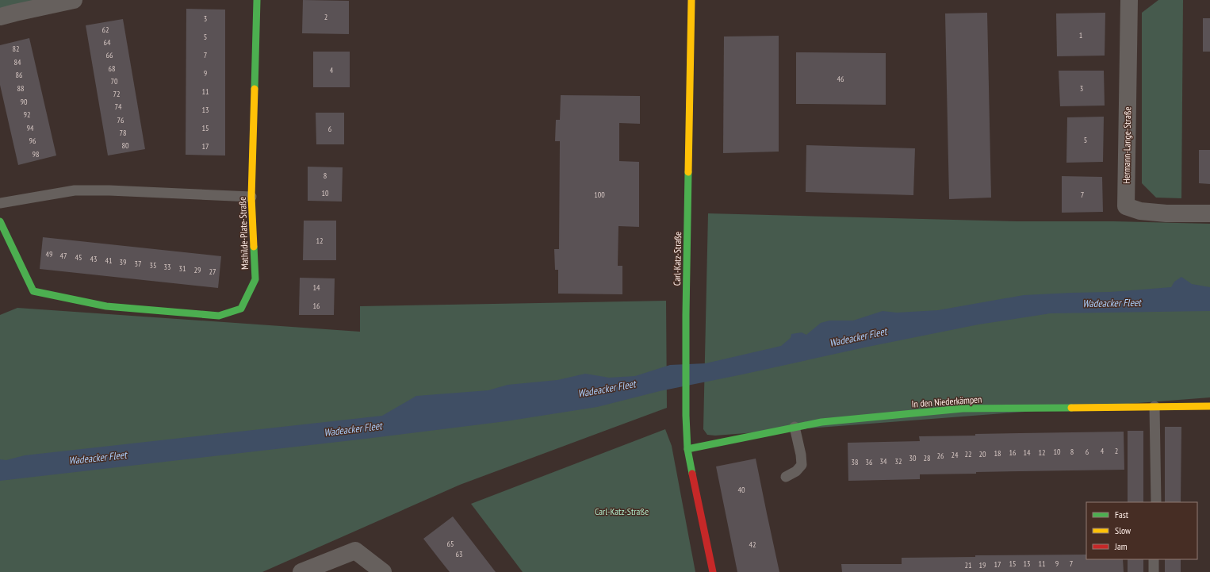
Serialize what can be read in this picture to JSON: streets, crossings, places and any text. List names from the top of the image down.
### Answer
{
  "streets": {
    "street": [
      "Hermann-Lange-Straße",
      "Mathilde-Plate-Straße",
      "Carl-Katz-Straße",
      "In den Niederkämpen"
    ]
  },
  "crossings": [
    ["Carl-Katz-Straße", "In den Niederkämpen"]
  ],
  "water": ["Wadeacker Fleet"],
  "parks": ["Carl-Katz-Straße"],
  "house_numbers": [
    "2",
    "3",
    "62",
    "1",
    "5",
    "64",
    "82",
    "66",
    "7",
    "84",
    "68",
    "4",
    "9",
    "86",
    "46",
    "70",
    "88",
    "3",
    "11",
    "72",
    "90",
    "74",
    "13",
    "92",
    "76",
    "94",
    "15",
    "6",
    "78",
    "5",
    "96",
    "80",
    "17",
    "98",
    "8",
    "10",
    "100",
    "7",
    "12",
    "49",
    "47",
    "45",
    "43",
    "41",
    "39",
    "37",
    "35",
    "33",
    "31",
    "29",
    "27",
    "14",
    "16",
    "4",
    "2",
    "10",
    "8",
    "6",
    "16",
    "14",
    "12",
    "18",
    "22",
    "20",
    "24",
    "26",
    "30",
    "28",
    "34",
    "32",
    "38",
    "36",
    "40",
    "65",
    "42",
    "63",
    "15",
    "13",
    "11",
    "9",
    "7",
    "17",
    "21",
    "19"
  ],
  "legend": ["Fast", "Slow", "Jam"]
}
